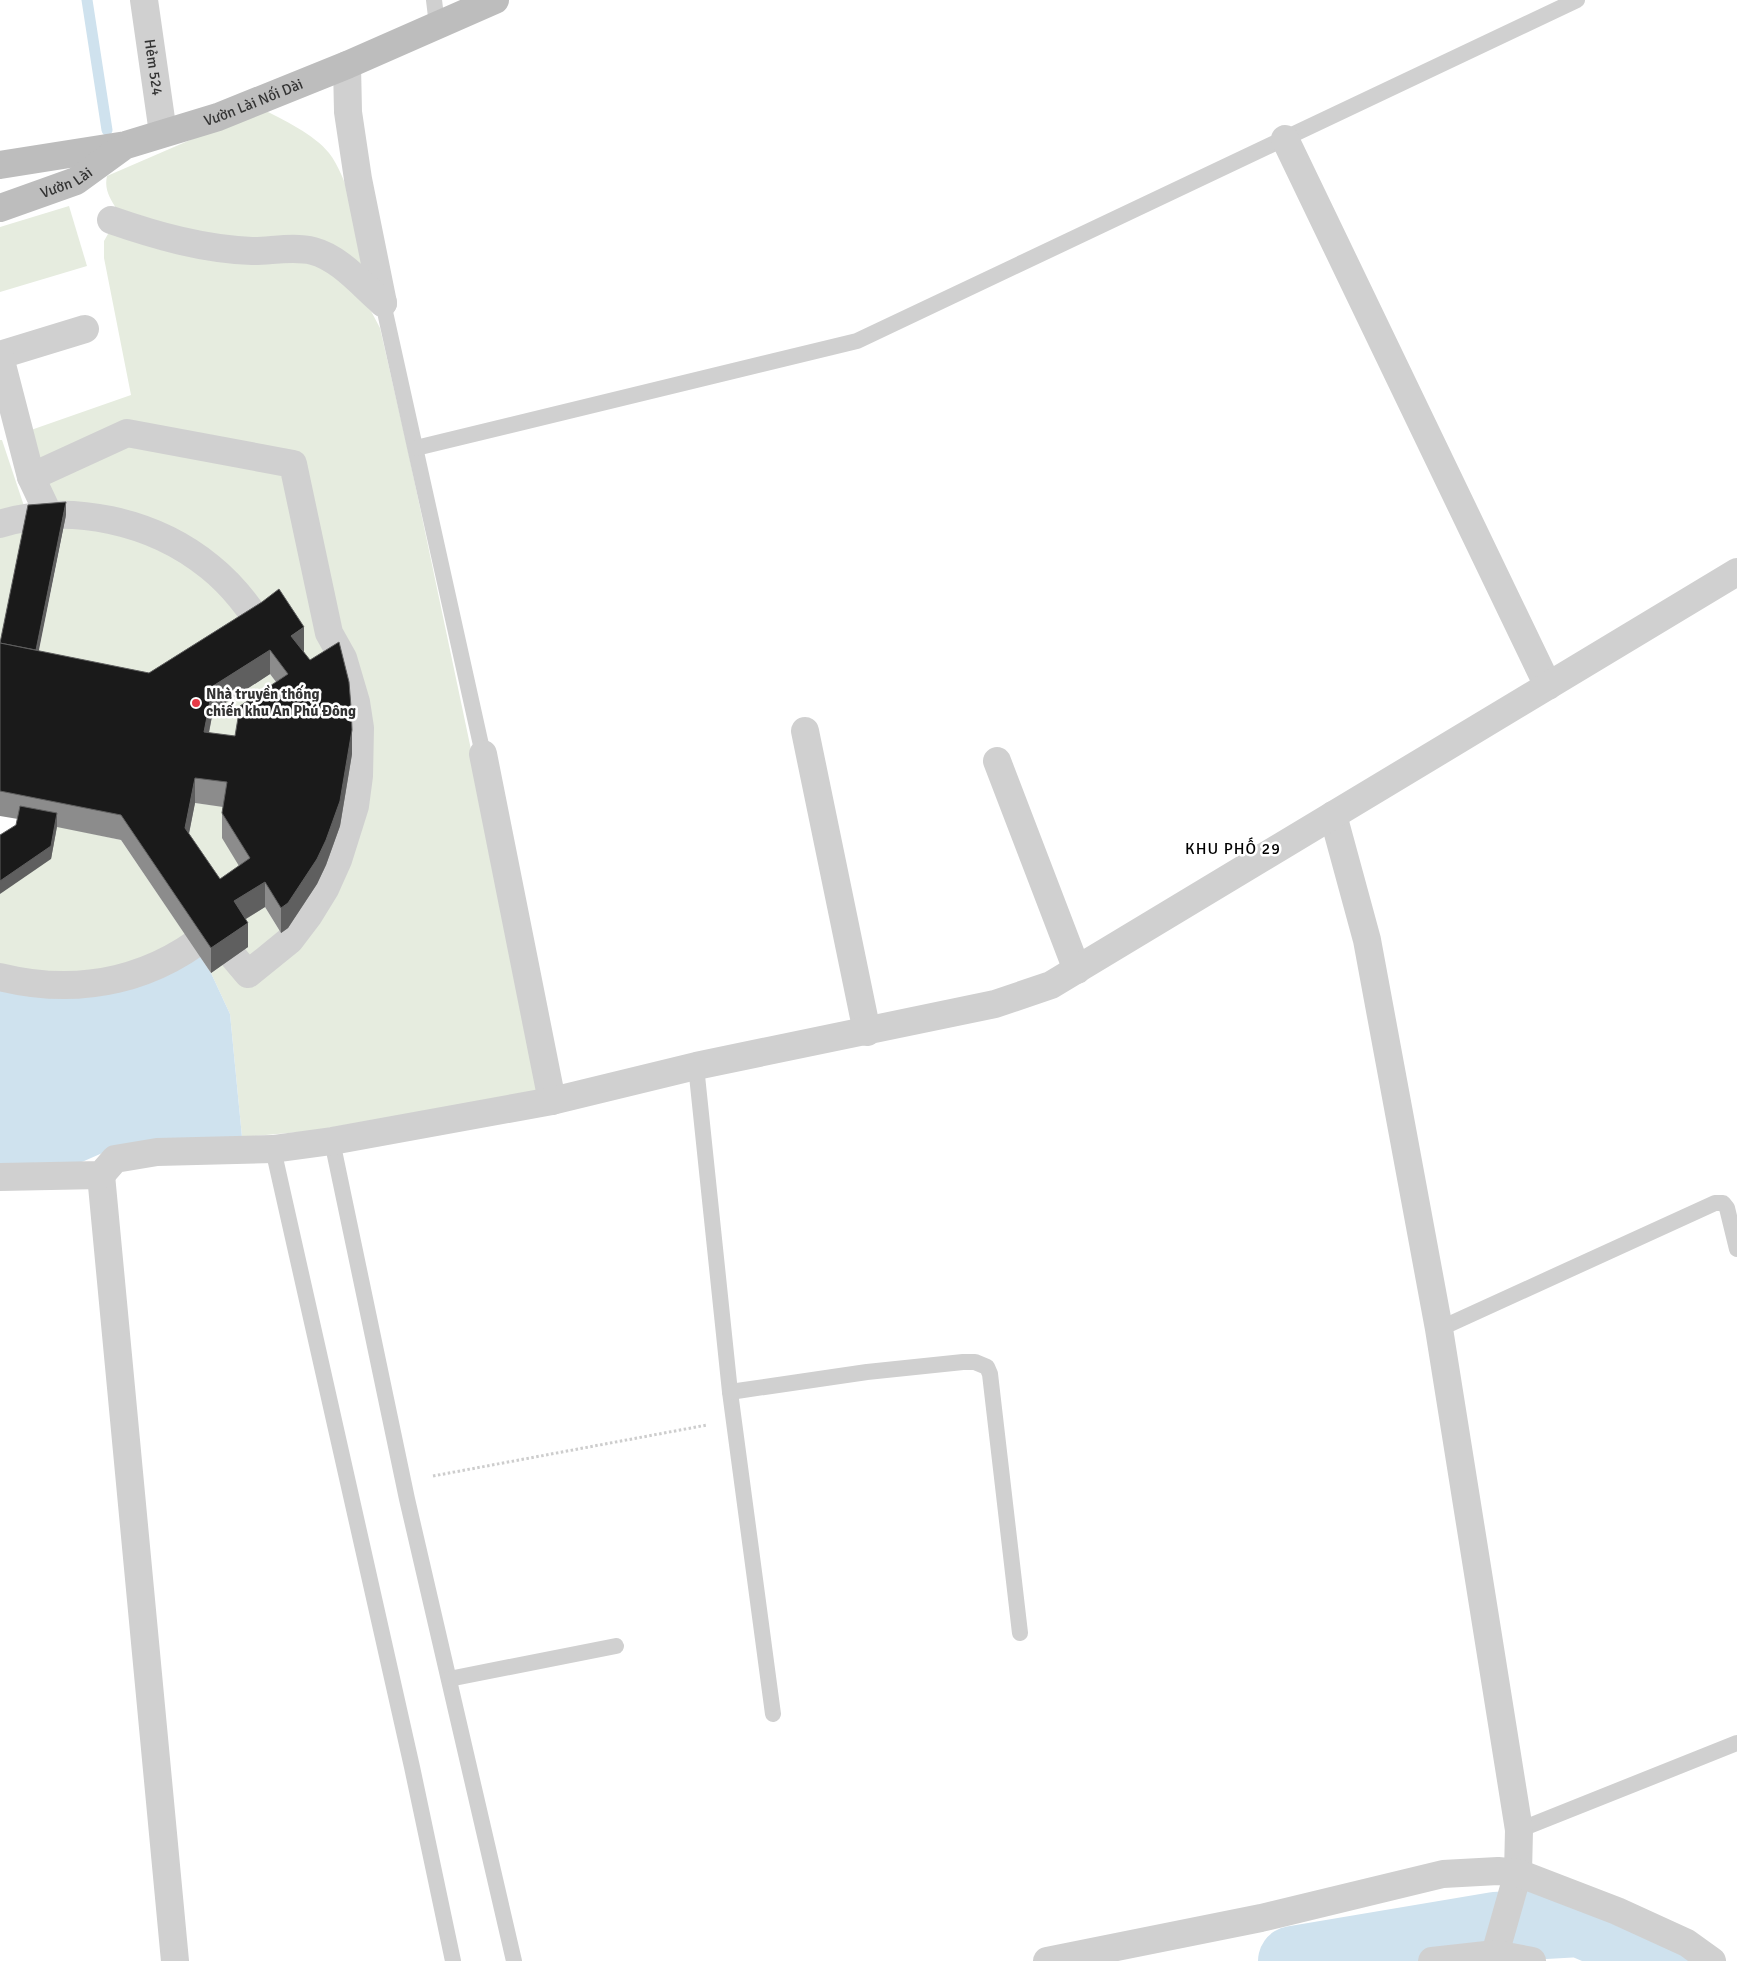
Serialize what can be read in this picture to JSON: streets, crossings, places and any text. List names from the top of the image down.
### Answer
{
  "streets": {
    "street": ["Hẻm 524", "Vườn Lài Nối Dài", "Vườn Lài"]
  },
  "crossings": [
    ["Hẻm 524", "Vườn Lài Nối Dài"],
    ["Vườn Lài Nối Dài", "Vườn Lài"]
  ],
  "districts": ["KHU PHỐ 29"],
  "places": ["Nhà truyền thống chiến khu An Phú Đông"]
}
